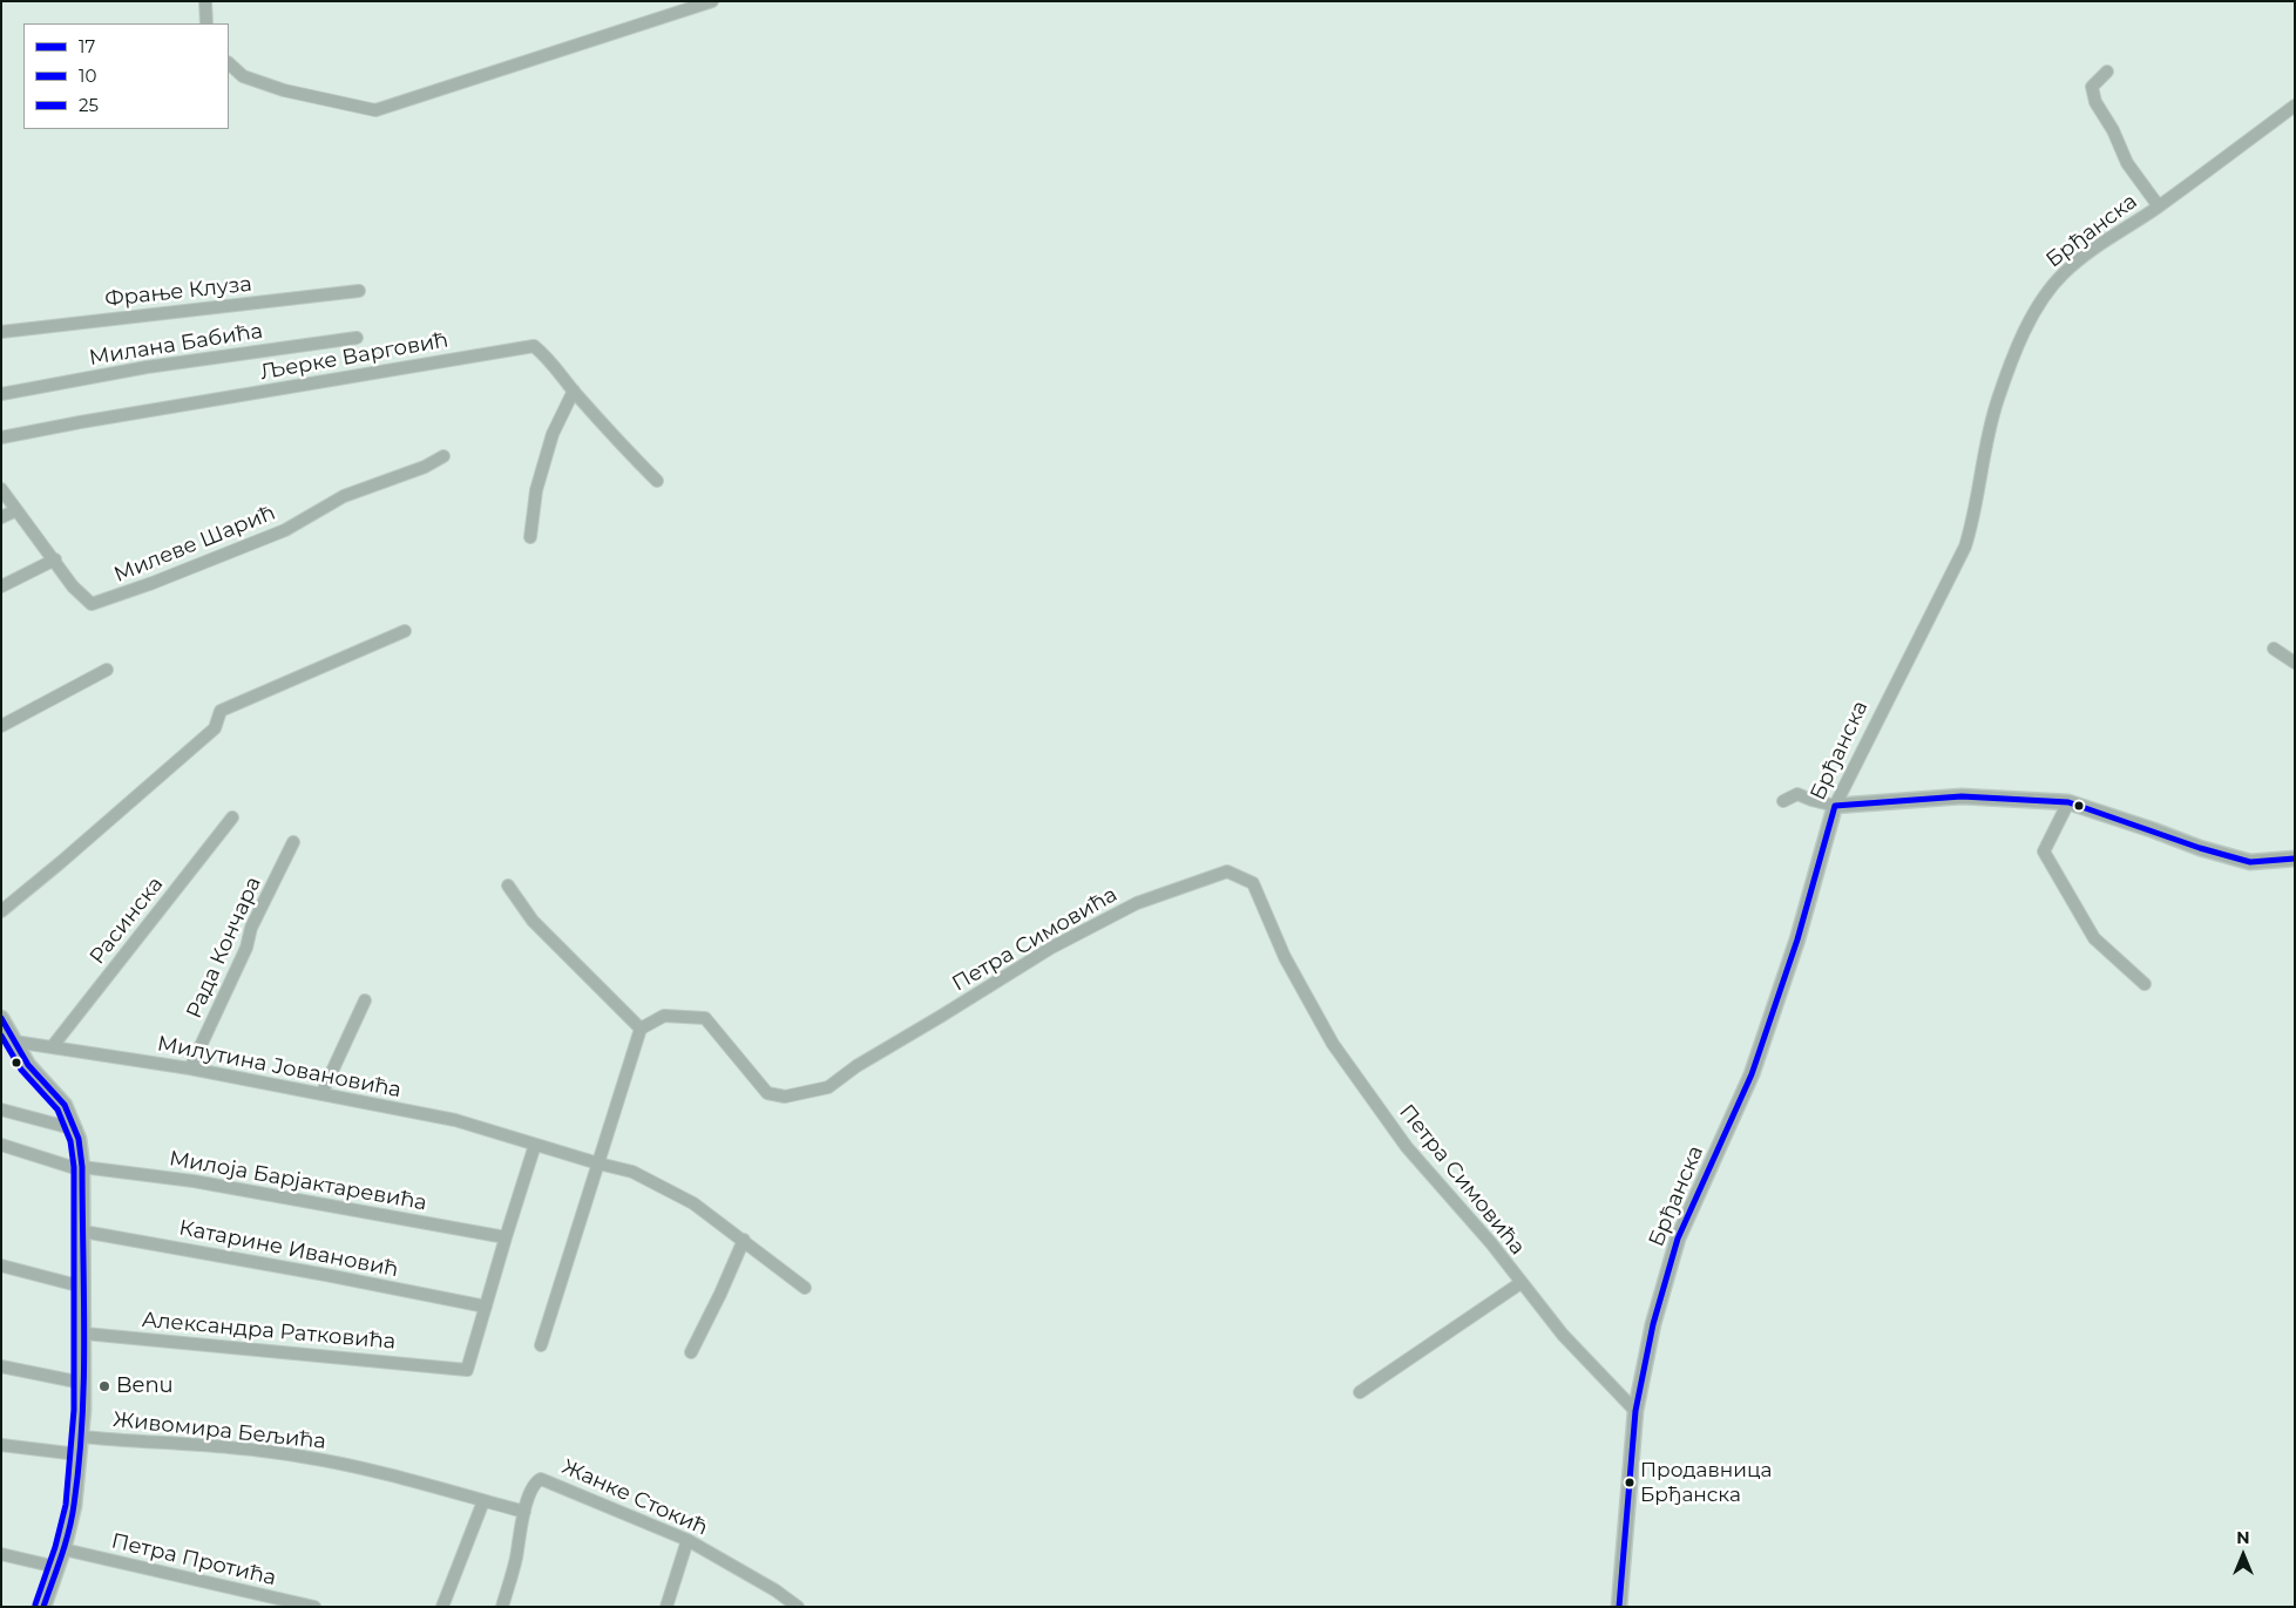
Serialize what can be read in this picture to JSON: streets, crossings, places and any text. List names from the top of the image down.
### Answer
{
  "streets": {
    "street": [
      "Брђанска",
      "Фрање Клуза",
      "Милана Бабића",
      "Љерке Варговић",
      "Милеве Шарић",
      "Расинска",
      "Петра Симовића",
      "Рада Кончара",
      "Милутина Јовановића",
      "Милоја Барјактаревића",
      "Катарине Ивановић",
      "Александра Ратковића",
      "Живомира Бељића",
      "Жанке Стокић",
      "Петра Протића"
    ]
  },
  "crossings": [
    ["Брђанска", "Петра Симовића"],
    ["Расинска", "Милутина Јовановића"],
    ["Рада Кончара", "Милутина Јовановића"],
    ["Катарине Ивановић", "Александра Ратковића"],
    ["Живомира Бељића", "Жанке Стокић"]
  ],
  "places": ["Benu", "Продавница Брђанска"],
  "lines": ["transit line 17", "transit line 10", "transit line 25"],
  "legend": ["17", "10", "25"],
  "north": "top"
}
